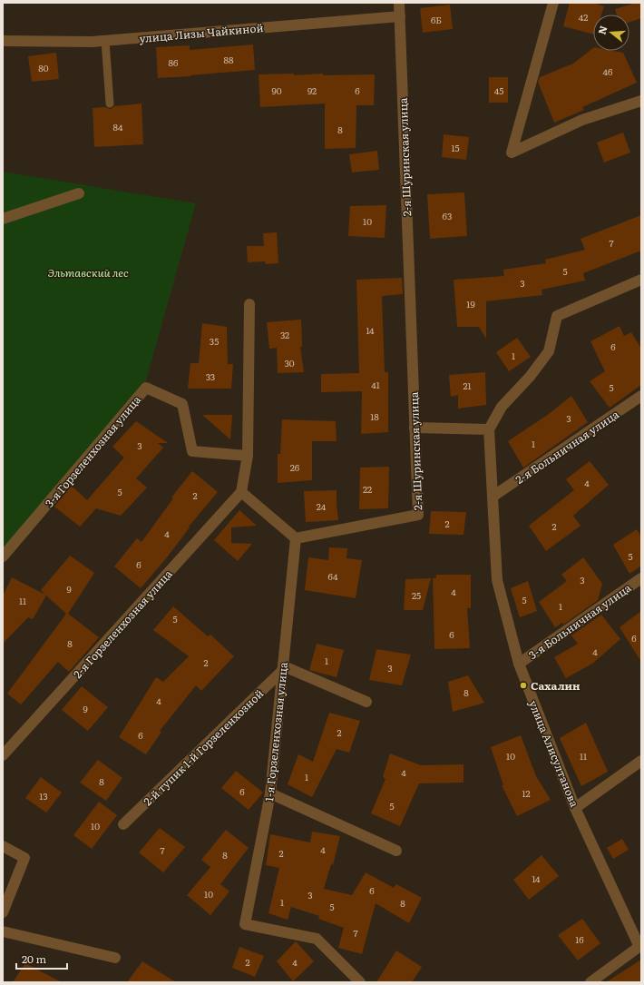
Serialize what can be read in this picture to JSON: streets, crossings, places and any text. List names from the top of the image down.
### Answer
{
  "streets": {
    "street": [
      "улица Лизы Чайкиной",
      "2-я Шуринская улица",
      "2-я Больничная улица",
      "3-я Горзеленхозная улица",
      "3-я Больничная улица",
      "2-я Горзеленхозная улица",
      "1-я Горзеленхозная улица",
      "2-й тупик 1-й Горзеленхозной",
      "улица Алисултанова"
    ]
  },
  "crossings": [
    ["улица Лизы Чайкиной", "2-я Шуринская улица"],
    ["2-я Шуринская улица", "1-я Горзеленхозная улица"],
    ["2-я Больничная улица", "улица Алисултанова"],
    ["3-я Больничная улица", "улица Алисултанова"],
    ["1-я Горзеленхозная улица", "2-й тупик 1-й Горзеленхозной"]
  ],
  "parks": ["Эльтавский лес"],
  "places": ["Сахалин"],
  "house_numbers": [
    "42",
    "6Б",
    "88",
    "86",
    "80",
    "46",
    "90",
    "92",
    "6",
    "45",
    "84",
    "8",
    "15",
    "63",
    "10",
    "7",
    "5",
    "3",
    "19",
    "14",
    "32",
    "35",
    "6",
    "1",
    "30",
    "33",
    "41",
    "21",
    "5",
    "18",
    "3",
    "1",
    "3",
    "26",
    "4",
    "22",
    "5",
    "2",
    "24",
    "2",
    "2",
    "4",
    "5",
    "6",
    "64",
    "3",
    "9",
    "4",
    "25",
    "5",
    "11",
    "1",
    "5",
    "6",
    "6",
    "8",
    "4",
    "1",
    "2",
    "3",
    "8",
    "4",
    "9",
    "2",
    "6",
    "10",
    "11",
    "4",
    "1",
    "8",
    "6",
    "12",
    "13",
    "5",
    "10",
    "4",
    "7",
    "2",
    "8",
    "14",
    "6",
    "10",
    "3",
    "1",
    "8",
    "5",
    "7",
    "16",
    "2",
    "4"
  ],
  "scale_bar": "20 m",
  "north": "left"
}
